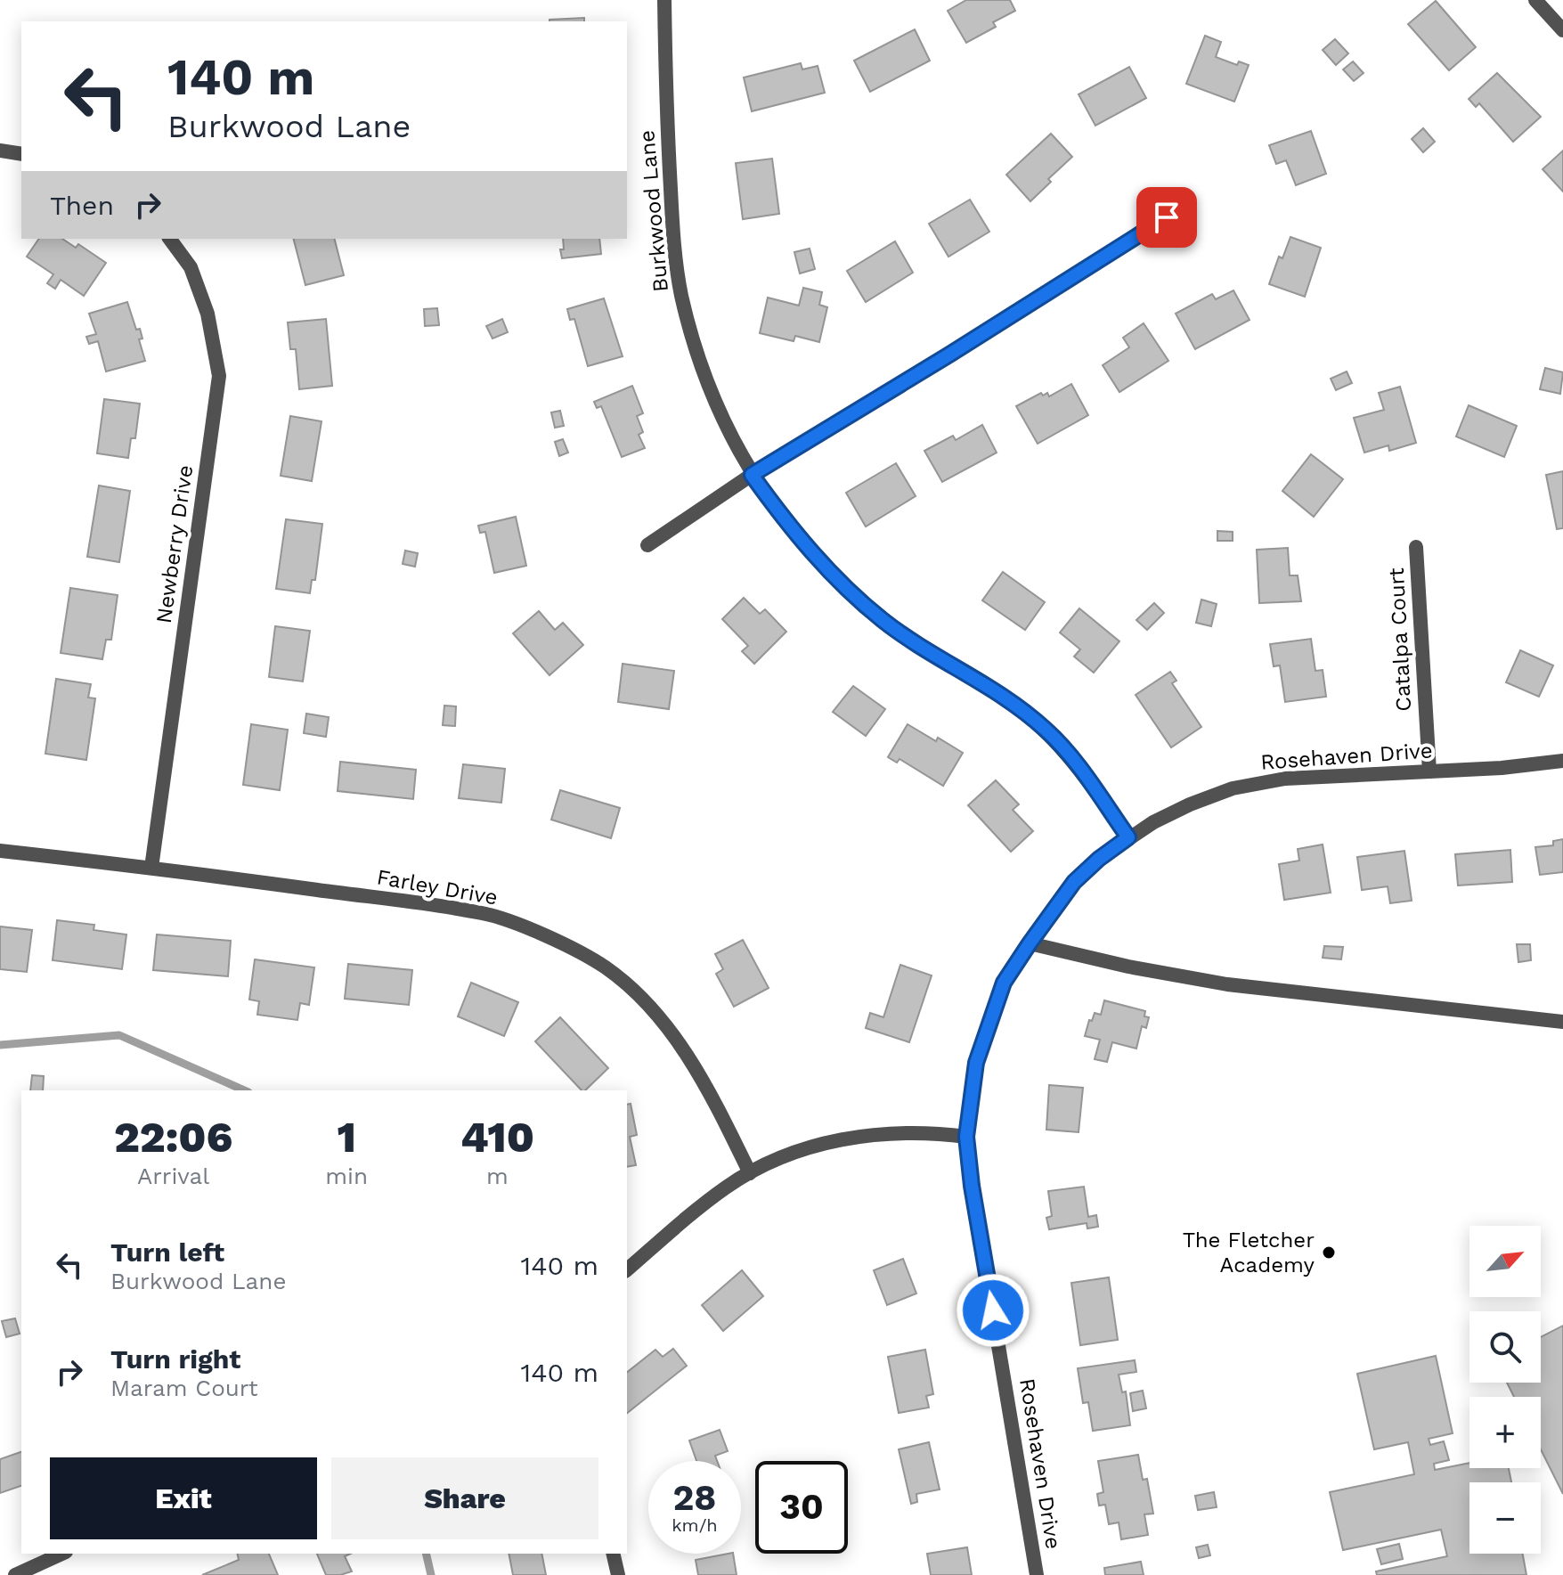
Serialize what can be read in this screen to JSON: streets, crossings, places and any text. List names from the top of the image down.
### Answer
{
  "streets": {
    "street": [
      "Burkwood Lane",
      "Newberry Drive",
      "Catalpa Court",
      "Rosehaven Drive",
      "Farley Drive"
    ]
  },
  "crossings": [
    ["Burkwood Lane", "Rosehaven Drive"],
    ["Newberry Drive", "Farley Drive"],
    ["Catalpa Court", "Rosehaven Drive"]
  ],
  "places": ["The Fletcher Academy"],
  "north": "top right",
  "page": {
    "turn": ["140 m", "Burkwood Lane"],
    "then": "Then",
    "eta": [
      "22:06",
      "Arrival",
      "1",
      "min",
      "410",
      "m"
    ],
    "list": [
      {
        "name": "Turn left",
        "note": "Burkwood Lane",
        "value": "140 m"
      },
      {
        "name": "Turn right",
        "note": "Maram Court",
        "value": "140 m"
      }
    ],
    "map_buttons": ["+", "−"],
    "buttons": ["Exit", "Share"],
    "speed": "28 km/h",
    "limit": "30"
  }
}
